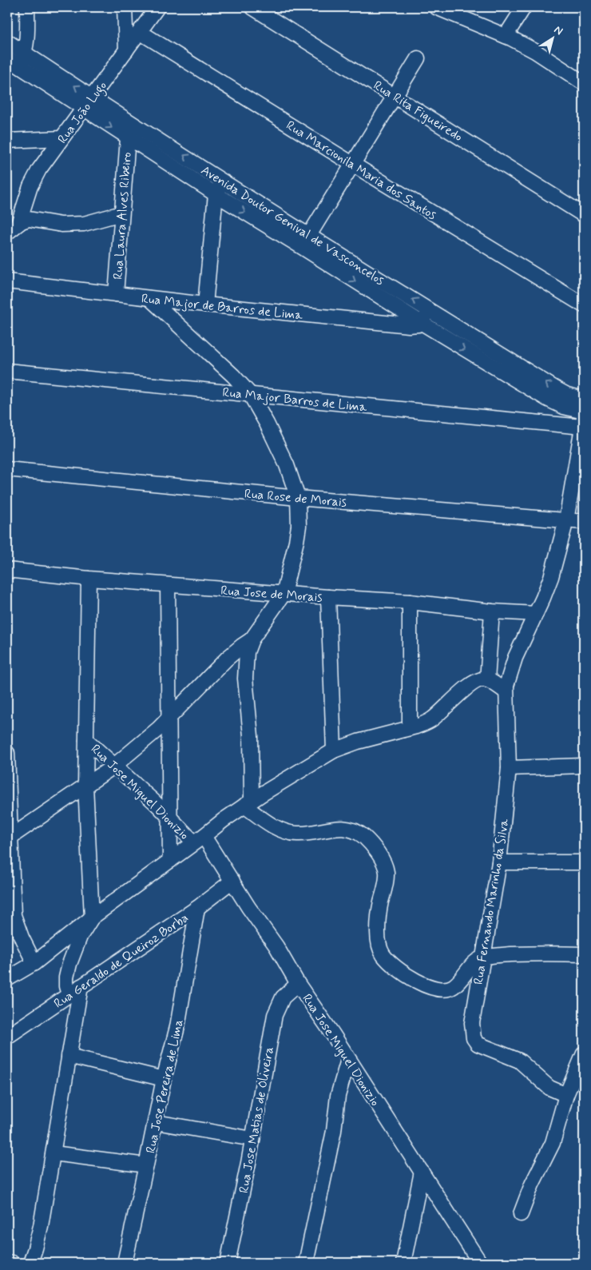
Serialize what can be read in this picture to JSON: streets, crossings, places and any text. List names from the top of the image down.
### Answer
{
  "streets": {
    "street": [
      "Rua Rita Figueiredo",
      "Rua João Lugo",
      "Rua Marcionila Maria dos Santos",
      "Rua Laura Alves Ribeiro",
      "Avenida Doutor Genival de Vasconcelos",
      "Rua Major de Barros de Lima",
      "Rua Major Barros de Lima",
      "Rua Rose de Morais",
      "Rua Jose de Morais",
      "Rua Jose Miguel Dionizio",
      "Rua Fernando Marinho da Silva",
      "Rua Geraldo de Queiroz Borba",
      "Rua Jose Pereira de Lima",
      "Rua Jose Matias de Oliveira"
    ]
  },
  "crossings": [
    ["Rua João Lugo", "Rua Marcionila Maria dos Santos"],
    ["Rua João Lugo", "Avenida Doutor Genival de Vasconcelos"],
    ["Rua Laura Alves Ribeiro", "Avenida Doutor Genival de Vasconcelos"],
    ["Rua Laura Alves Ribeiro", "Rua Major de Barros de Lima"],
    ["Avenida Doutor Genival de Vasconcelos", "Rua Major de Barros de Lima"],
    ["Rua Major Barros de Lima", "Rua Fernando Marinho da Silva"],
    ["Rua Rose de Morais", "Rua Fernando Marinho da Silva"],
    ["Rua Jose de Morais", "Rua Fernando Marinho da Silva"],
    ["Rua Jose Miguel Dionizio", "Rua Geraldo de Queiroz Borba"],
    ["Rua Jose Miguel Dionizio", "Rua Jose Matias de Oliveira"],
    ["Rua Geraldo de Queiroz Borba", "Rua Jose Pereira de Lima"]
  ],
  "north": "top right"
}
